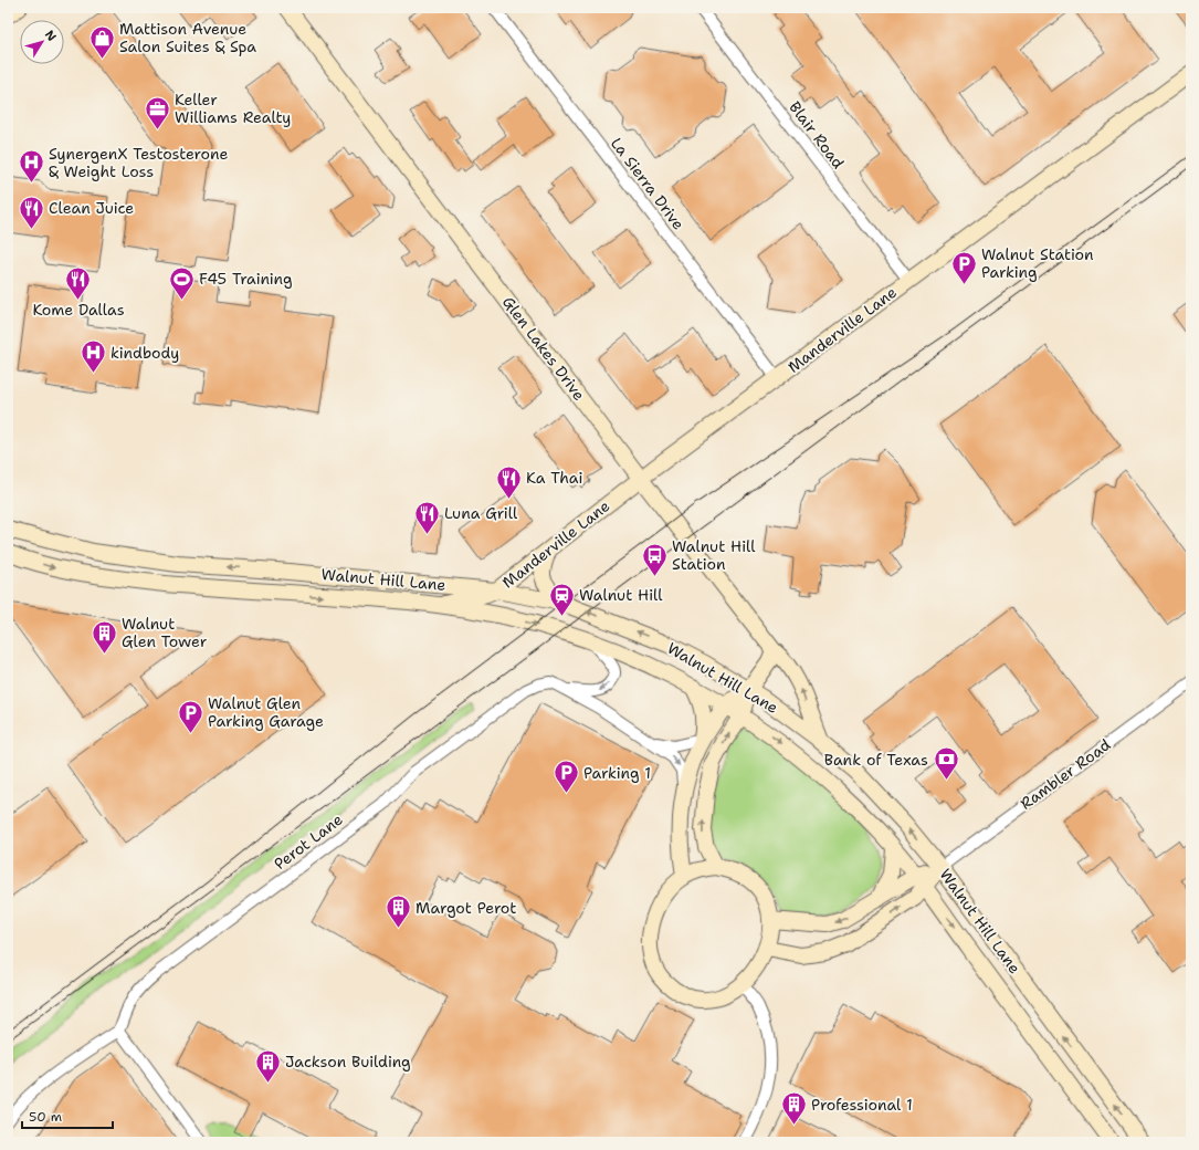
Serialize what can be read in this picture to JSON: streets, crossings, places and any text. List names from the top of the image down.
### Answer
{
  "streets": {
    "main road": [
      "Manderville Lane",
      "Glen Lakes Drive",
      "Walnut Hill Lane",
      "Rambler Road"
    ],
    "street": ["Blair Road", "La Sierra Drive", "Perot Lane"]
  },
  "crossings": [
    ["Blair Road", "Manderville Lane"],
    ["La Sierra Drive", "Manderville Lane"],
    ["Manderville Lane", "Glen Lakes Drive"],
    ["Manderville Lane", "Walnut Hill Lane"],
    ["Glen Lakes Drive", "Walnut Hill Lane"],
    ["Walnut Hill Lane", "Rambler Road"]
  ],
  "places": {
    "shop": ["Mattison Avenue Salon Suites & Spa"],
    "office": ["Keller Williams Realty"],
    "hospital": ["SynergenX Testosterone & Weight Loss", "kindbody"],
    "restaurant": [
      "Clean Juice",
      "Kome Dallas",
      "Ka Thai",
      "Luna Grill"
    ],
    "parking": ["Walnut Station Parking", "Walnut Glen Parking Garage", "Parking 1"],
    "sports": ["F45 Training"],
    "bus stop": ["Walnut Hill Station"],
    "station": ["Walnut Hill"],
    "building": [
      "Walnut Glen Tower",
      "Margot Perot",
      "Jackson Building",
      "Professional 1"
    ],
    "bank": ["Bank of Texas"]
  },
  "scale_bar": "50 m",
  "north": "top right"
}
